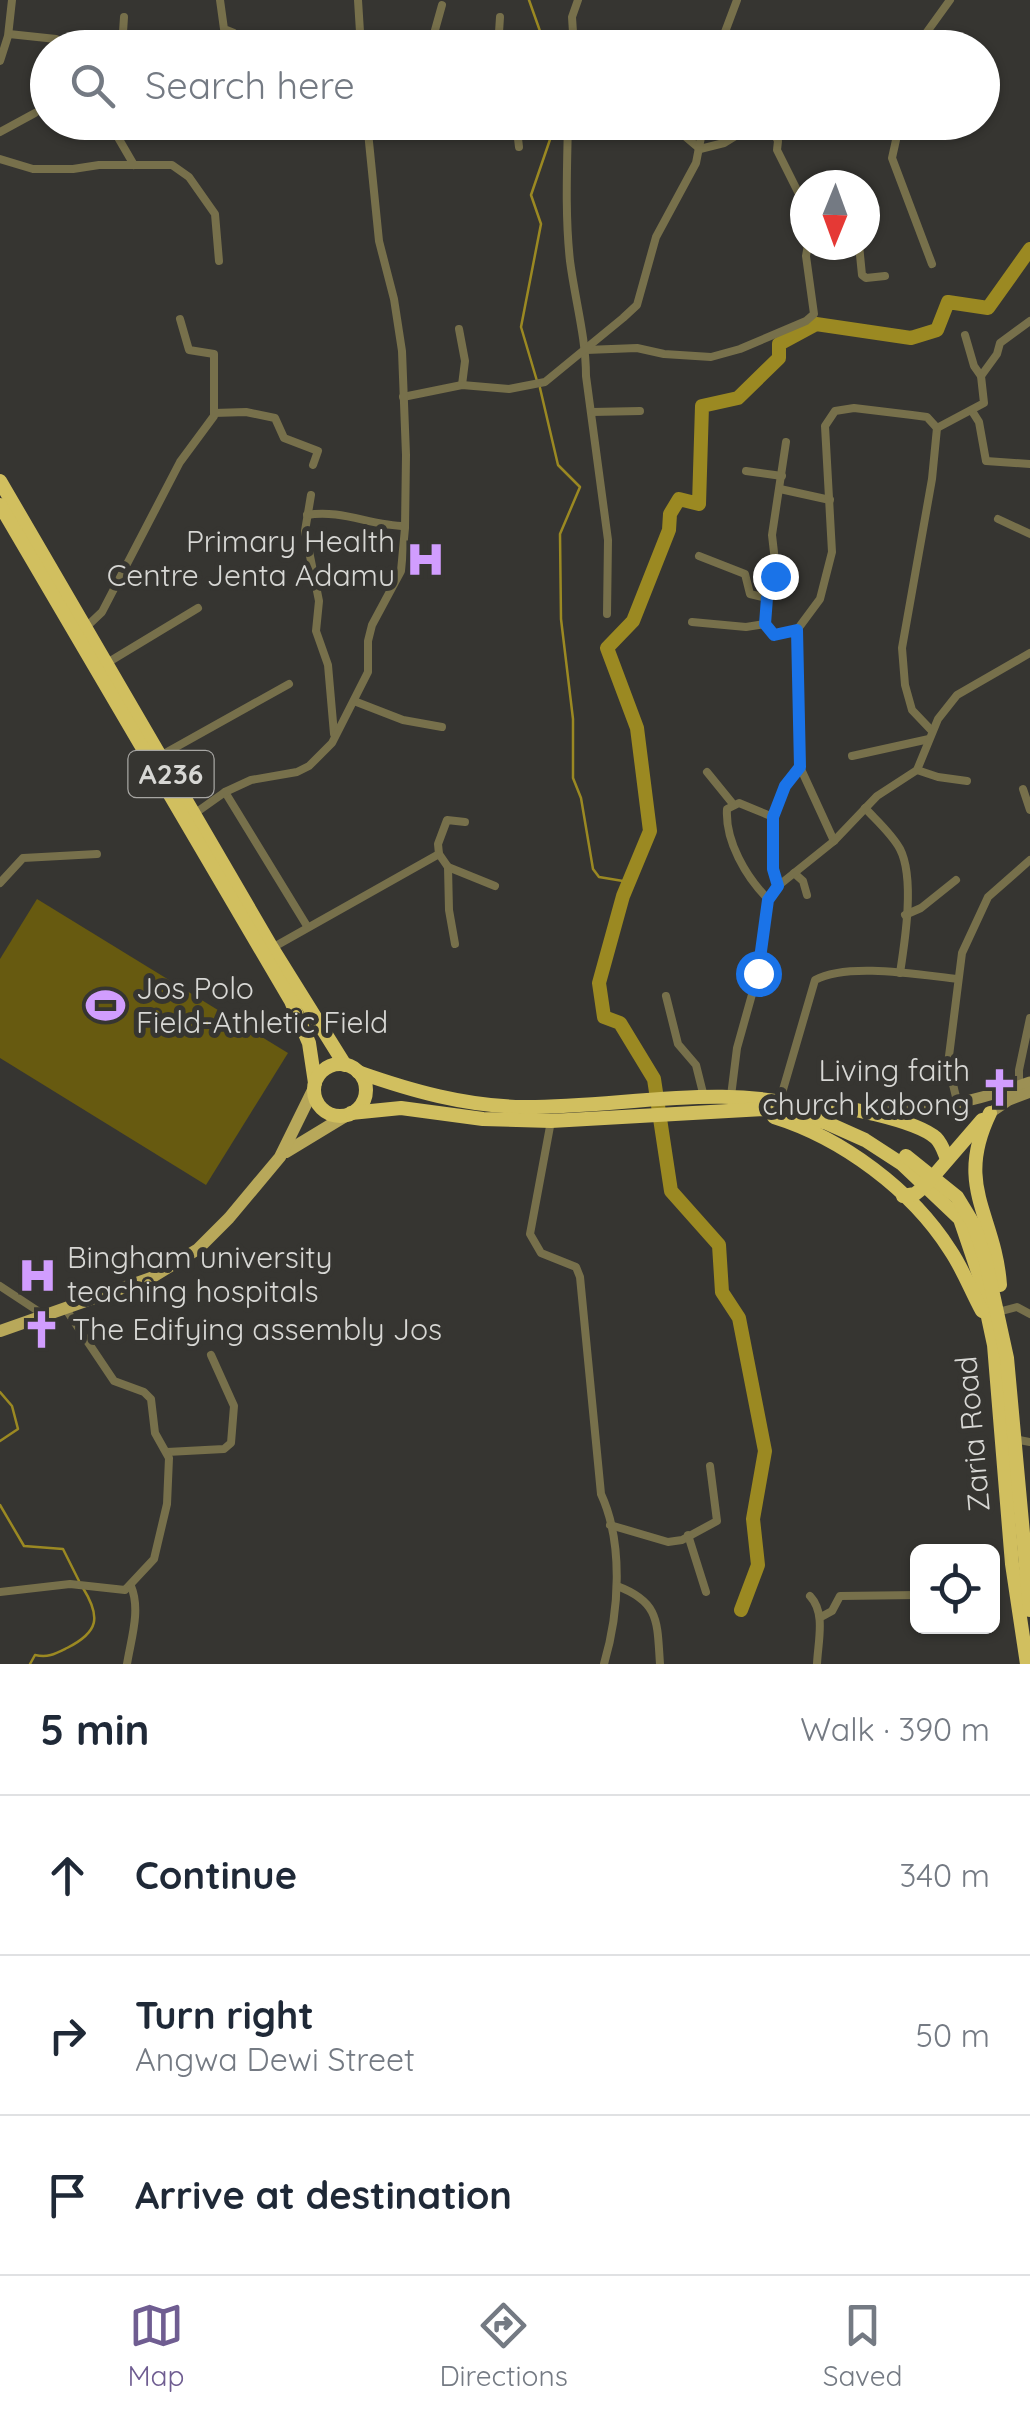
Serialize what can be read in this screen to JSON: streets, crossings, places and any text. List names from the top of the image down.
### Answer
{
  "streets": {
    "highway": ["A236", "Zaria Road"]
  },
  "places": {
    "hospital": ["Primary Health Centre Jenta Adamu", "Bingham university teaching hospitals"],
    "sports": ["Jos Polo Field-Athletic Field"],
    "church": ["Living faith church kabong", "The Edifying assembly Jos"]
  },
  "north": "bottom",
  "page": {
    "search": "Search here",
    "heading": ["5 min", "Walk · 390 m"],
    "list": [
      ["Continue", "340 m"],
      ["Turn right", "Angwa Dewi Street", "50 m"],
      "Arrive at destination"
    ],
    "nav": ["Map", "Directions", "Saved"]
  }
}
